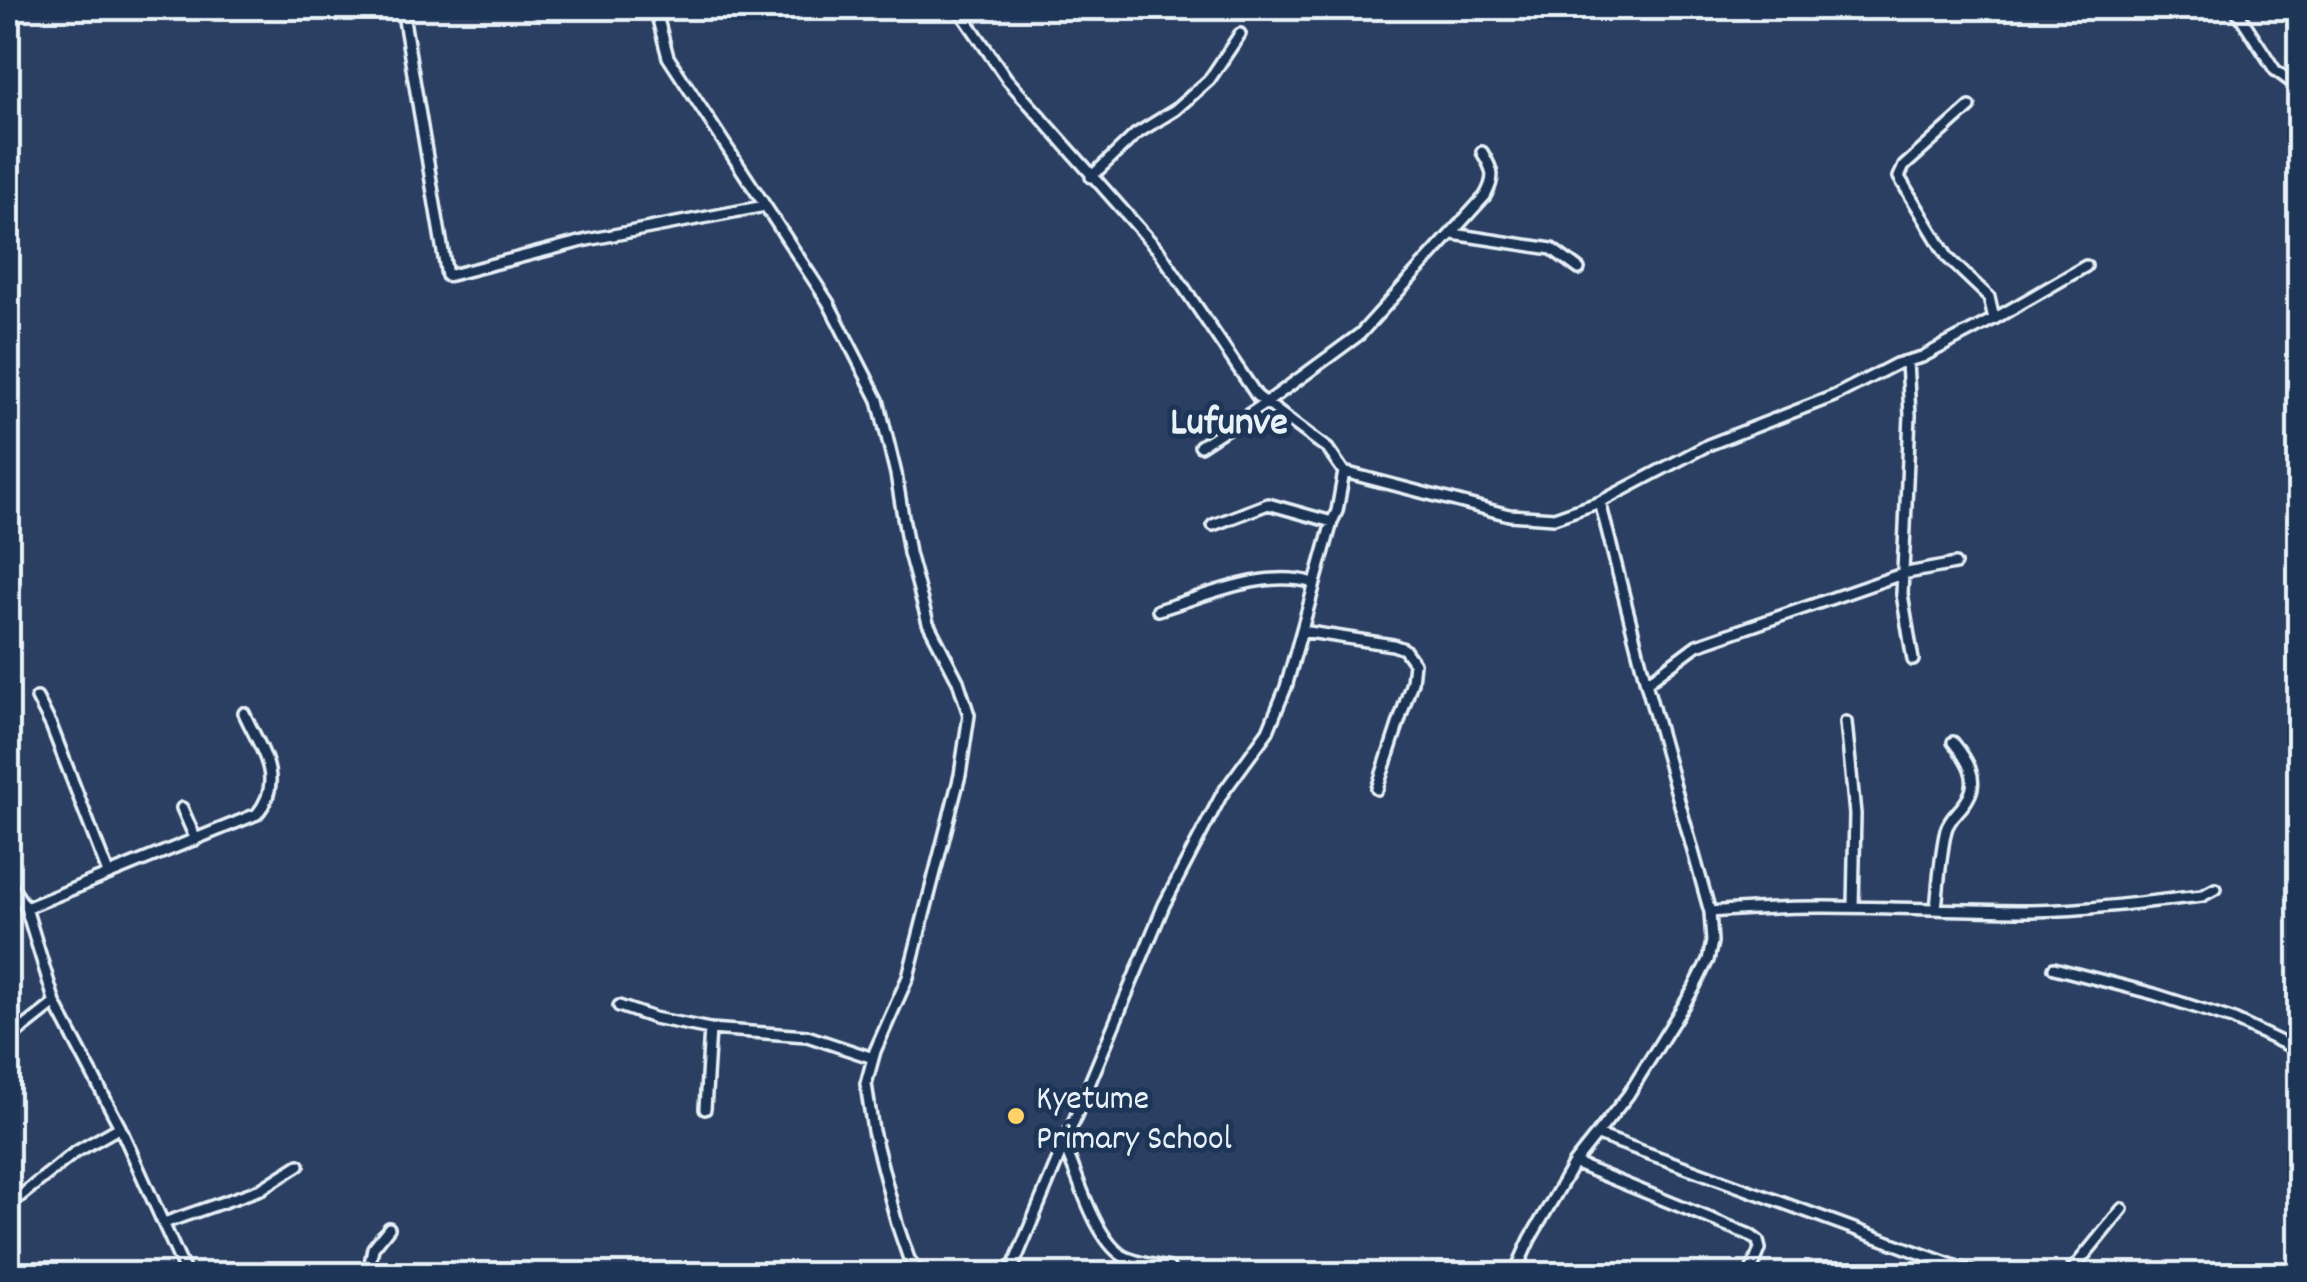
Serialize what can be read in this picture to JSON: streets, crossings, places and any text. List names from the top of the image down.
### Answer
{
  "districts": ["Lufunve"],
  "places": ["Kyetume Primary School"]
}
